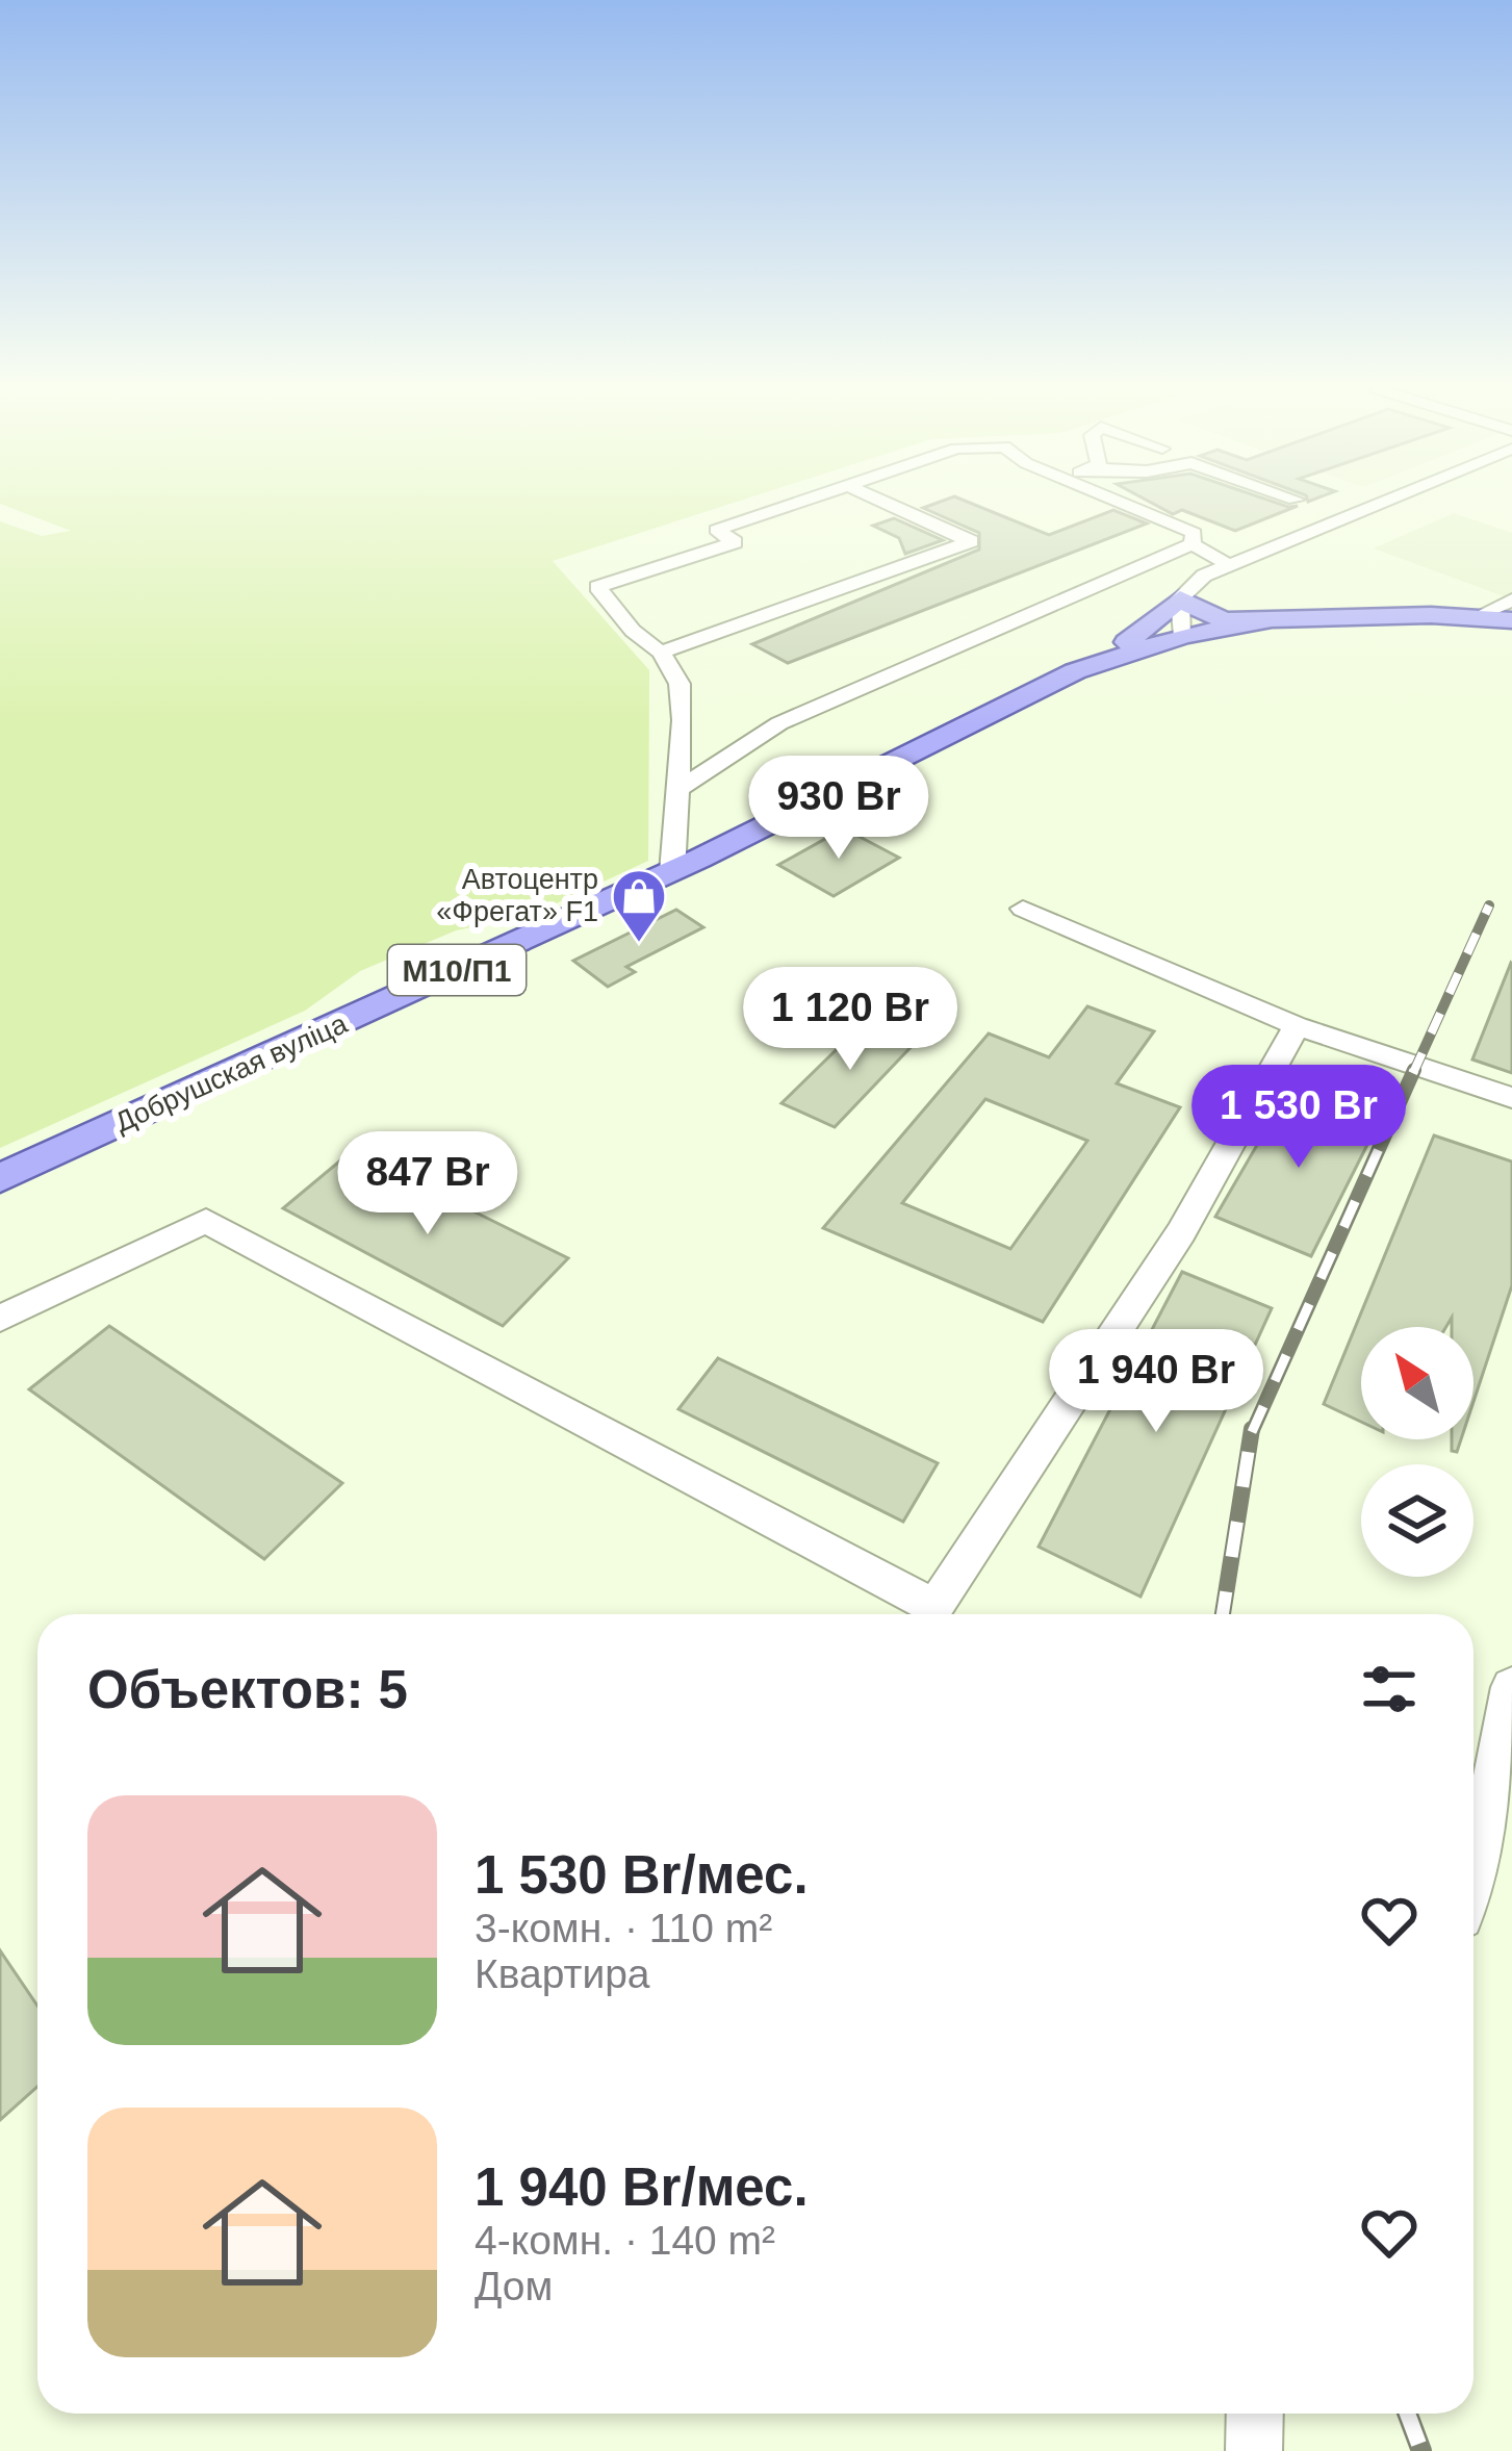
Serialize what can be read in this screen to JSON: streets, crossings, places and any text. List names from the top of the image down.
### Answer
{
  "streets": {
    "main road": ["М10/П1", "Добрушская вуліца"]
  },
  "crossings": [
    ["М10/П1", "Добрушская вуліца"]
  ],
  "places": {
    "shop": ["Автоцентр «Фрегат» F1"]
  },
  "north": "top left",
  "page": {
    "price": [
      "930 Br",
      "1 120 Br",
      "1 530 Br",
      "847 Br",
      "1 940 Br"
    ],
    "heading": "Объектов: 5",
    "list": [
      {
        "name": "1 530 Br/мес.",
        "note": "3-комн. · 110 m² · Квартира"
      },
      {
        "name": "1 940 Br/мес.",
        "note": "4-комн. · 140 m² · Дом"
      }
    ]
  }
}
